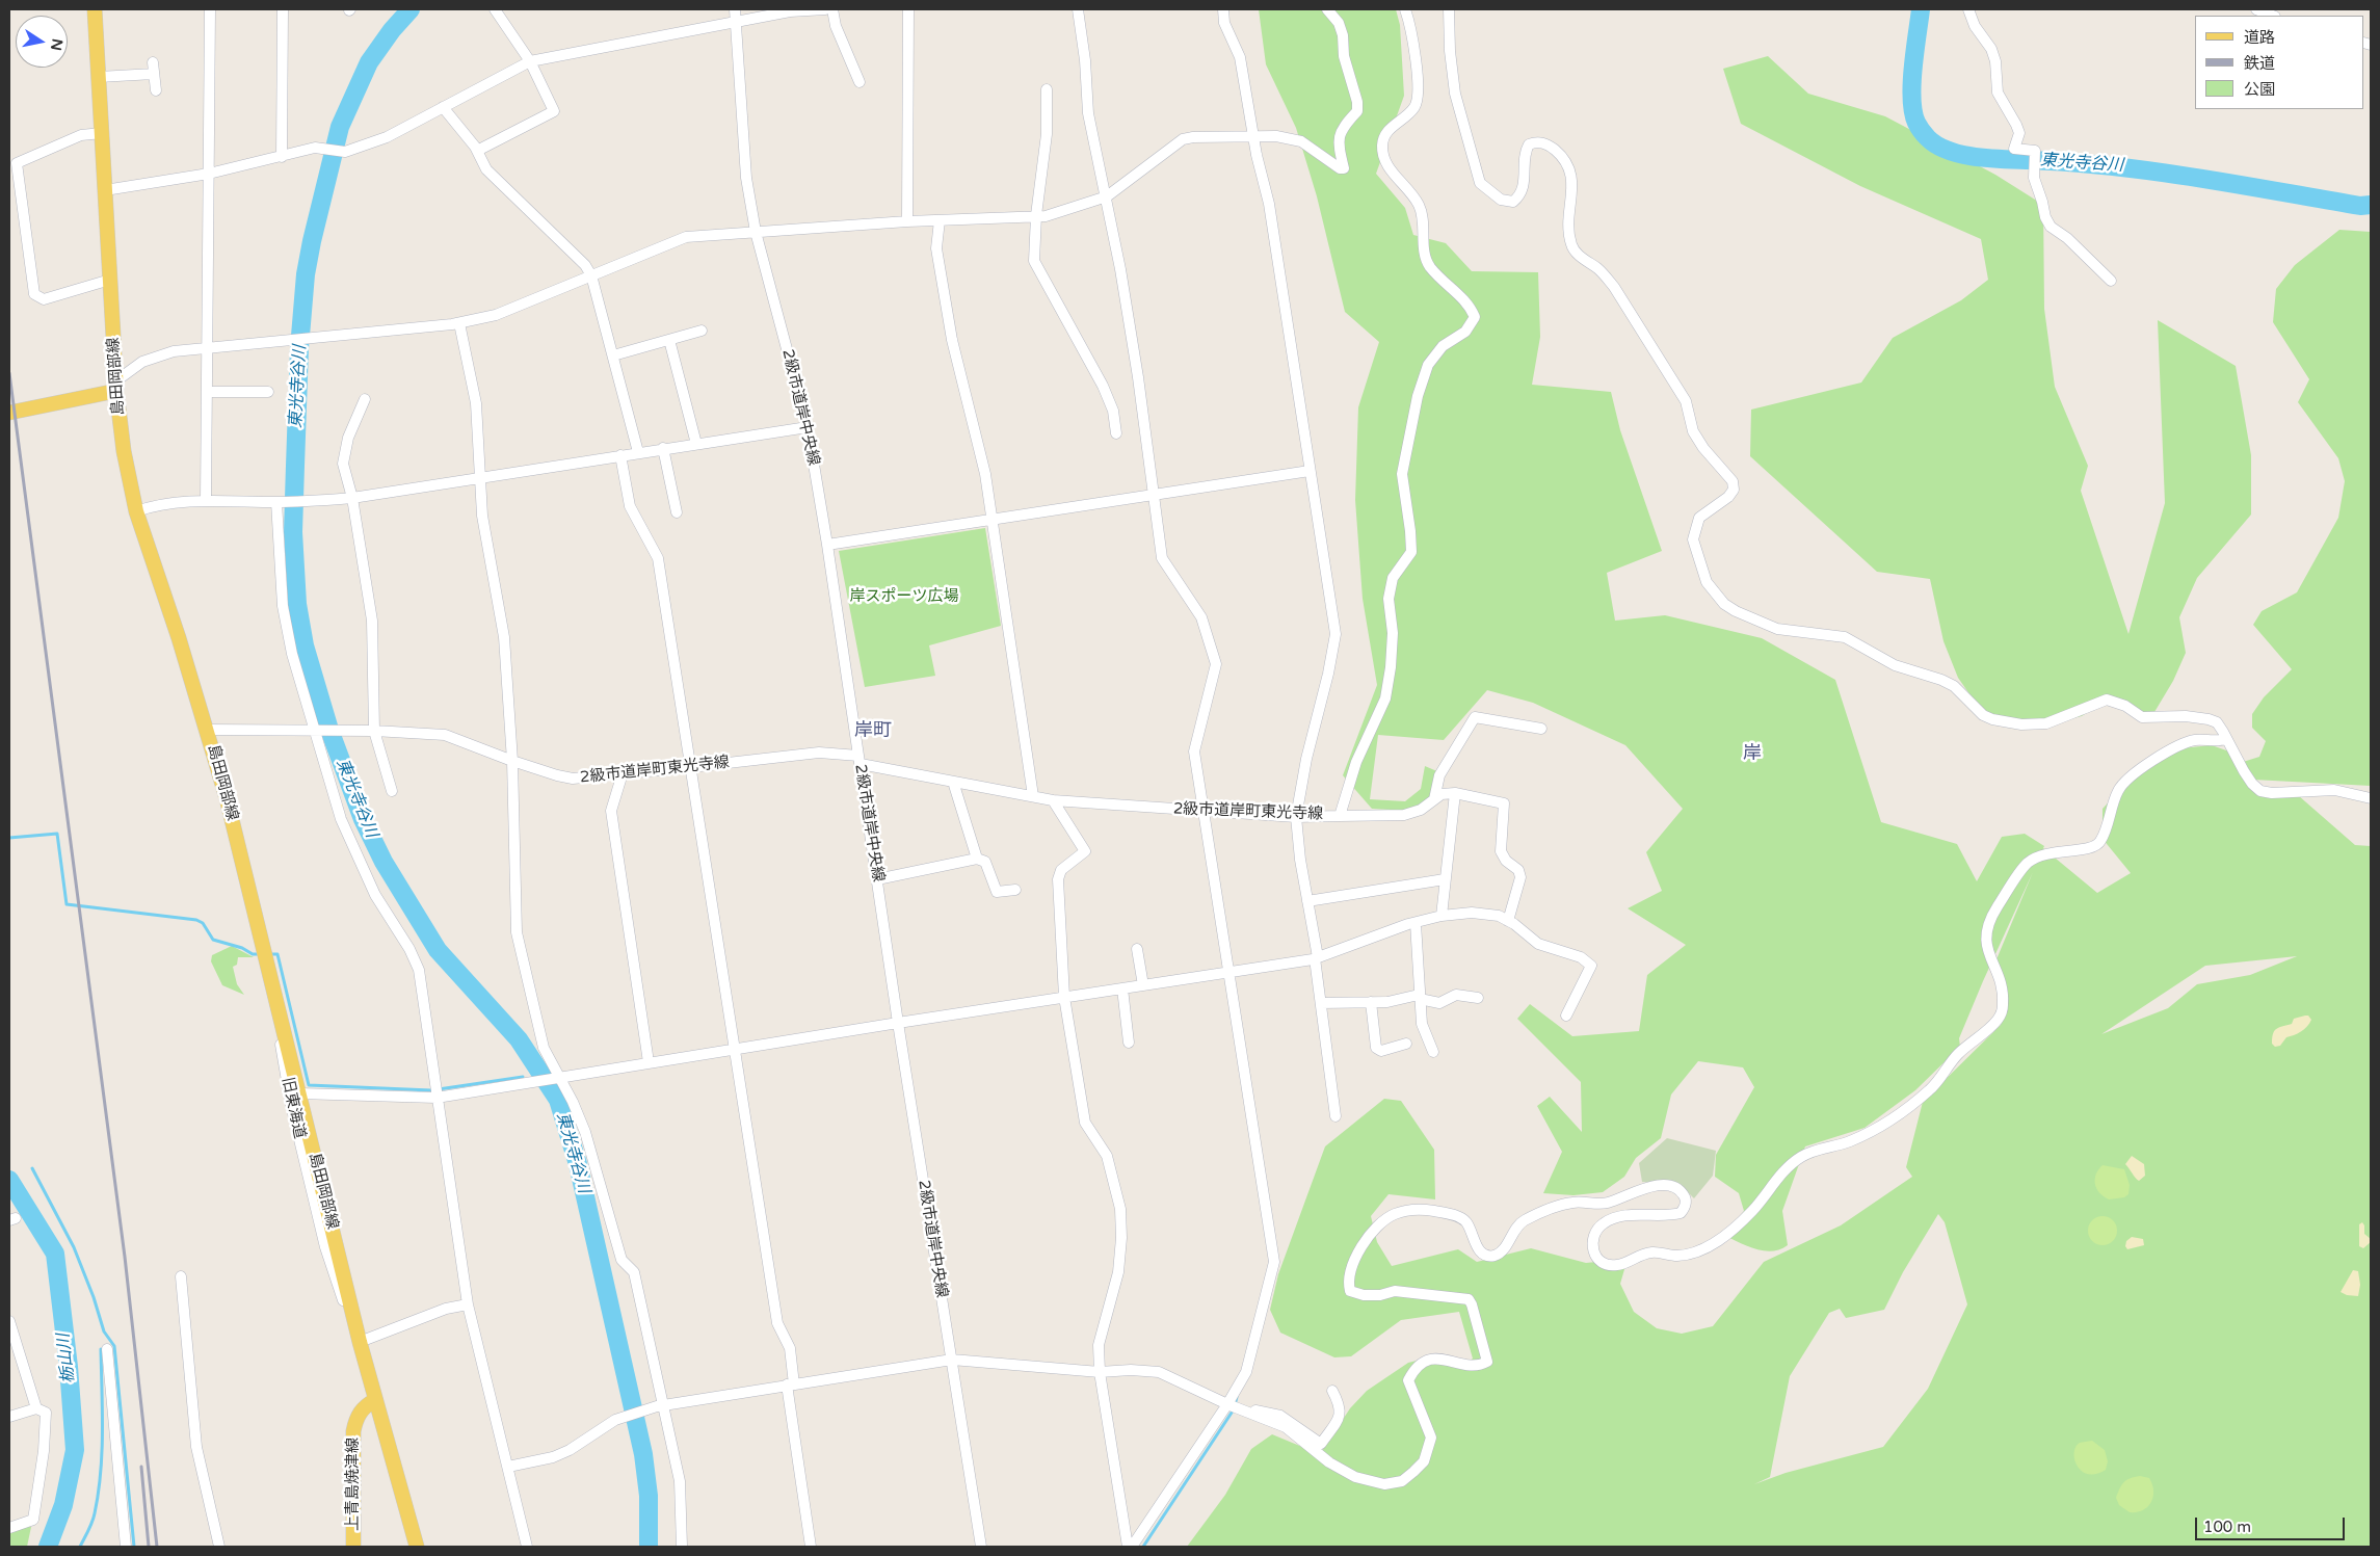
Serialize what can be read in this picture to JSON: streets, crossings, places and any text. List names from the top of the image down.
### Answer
{
  "streets": {
    "main road": ["島田岡部線", "上青島焼津線"],
    "street": ["2級市道岸中央線", "2級市道岸町東光寺線", "旧東海道"]
  },
  "crossings": [
    ["島田岡部線", "2級市道岸町東光寺線"],
    ["島田岡部線", "旧東海道"],
    ["島田岡部線", "上青島焼津線"],
    ["2級市道岸中央線", "2級市道岸町東光寺線"]
  ],
  "districts": ["岸町", "岸"],
  "water": ["東光寺谷川", "栃山川"],
  "parks": ["岸スポーツ広場"],
  "legend": ["道路", "鉄道", "公園"],
  "scale_bar": "100 m",
  "north": "right"
}
